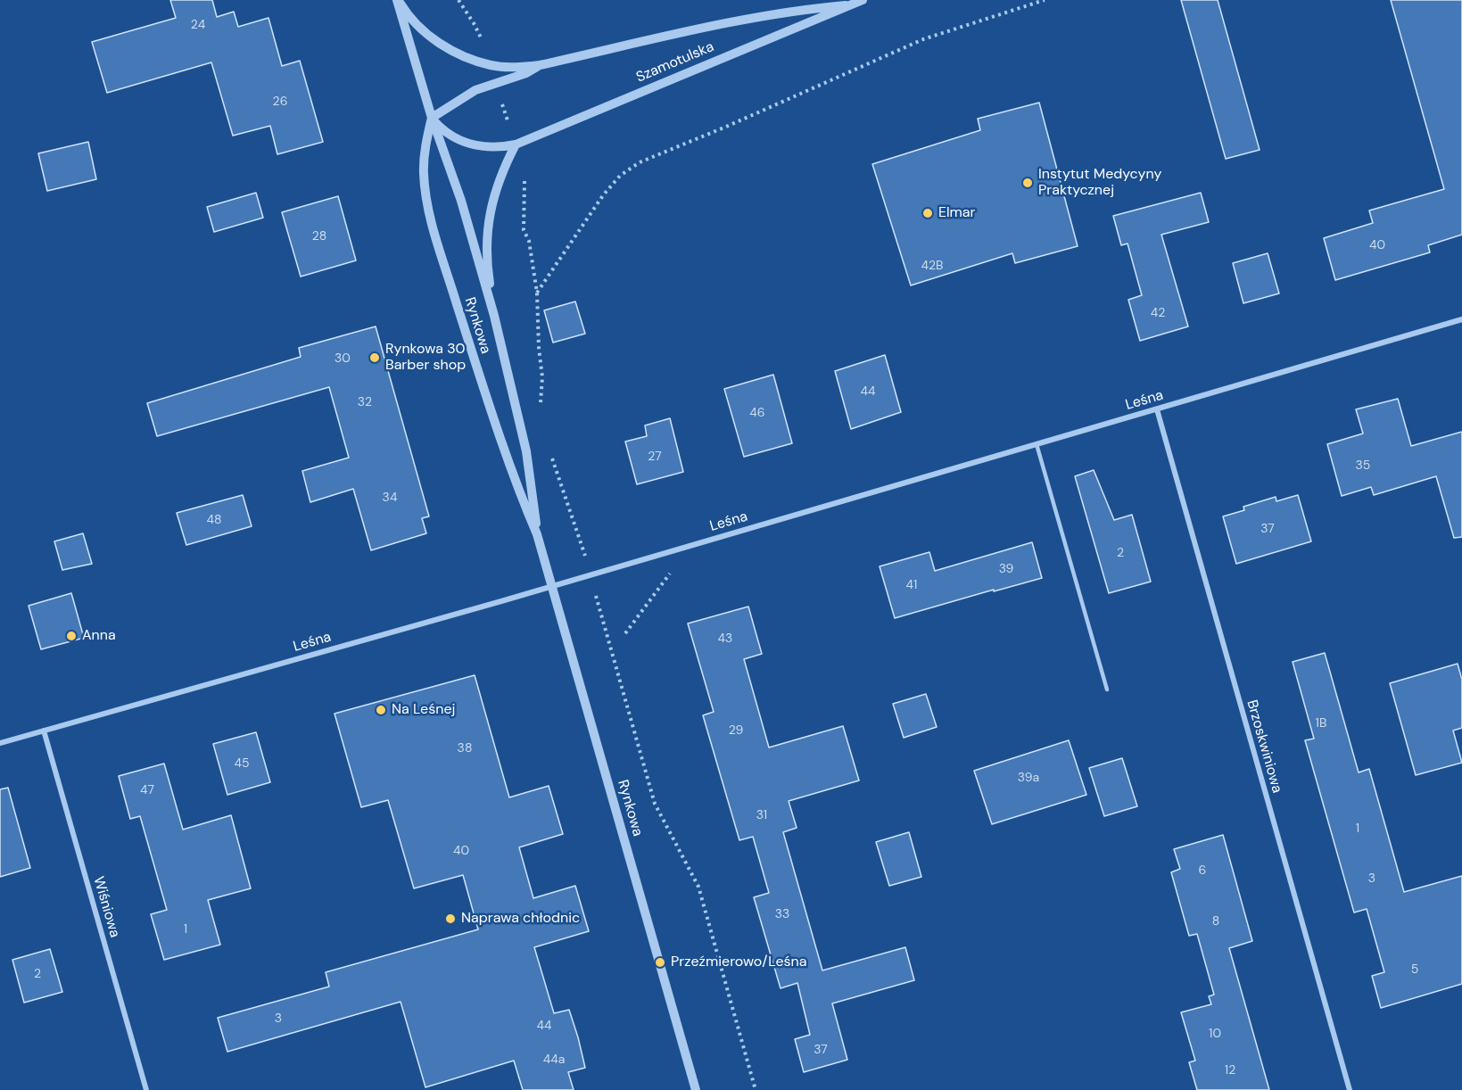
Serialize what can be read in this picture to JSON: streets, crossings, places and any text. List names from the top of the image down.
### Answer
{
  "streets": {
    "street": [
      "Szamotulska",
      "Rynkowa",
      "Leśna",
      "Brzoskwiniowa",
      "Wiśniowa"
    ]
  },
  "crossings": [
    ["Szamotulska", "Rynkowa"],
    ["Rynkowa", "Leśna"],
    ["Leśna", "Brzoskwiniowa"],
    ["Leśna", "Wiśniowa"]
  ],
  "places": [
    "Instytut Medycyny Praktycznej",
    "Elmar",
    "Rynkowa 30 Barber shop",
    "Anna",
    "Na Leśnej",
    "Naprawa chłodnic",
    "Przeźmierowo/Leśna"
  ],
  "house_numbers": [
    "24",
    "26",
    "28",
    "40",
    "42B",
    "42",
    "30",
    "44",
    "32",
    "46",
    "27",
    "35",
    "34",
    "48",
    "37",
    "2",
    "39",
    "41",
    "43",
    "1B",
    "29",
    "38",
    "45",
    "39a",
    "47",
    "31",
    "1",
    "40",
    "6",
    "3",
    "33",
    "8",
    "1",
    "5",
    "2",
    "3",
    "44",
    "10",
    "37",
    "44a",
    "12"
  ]
}
